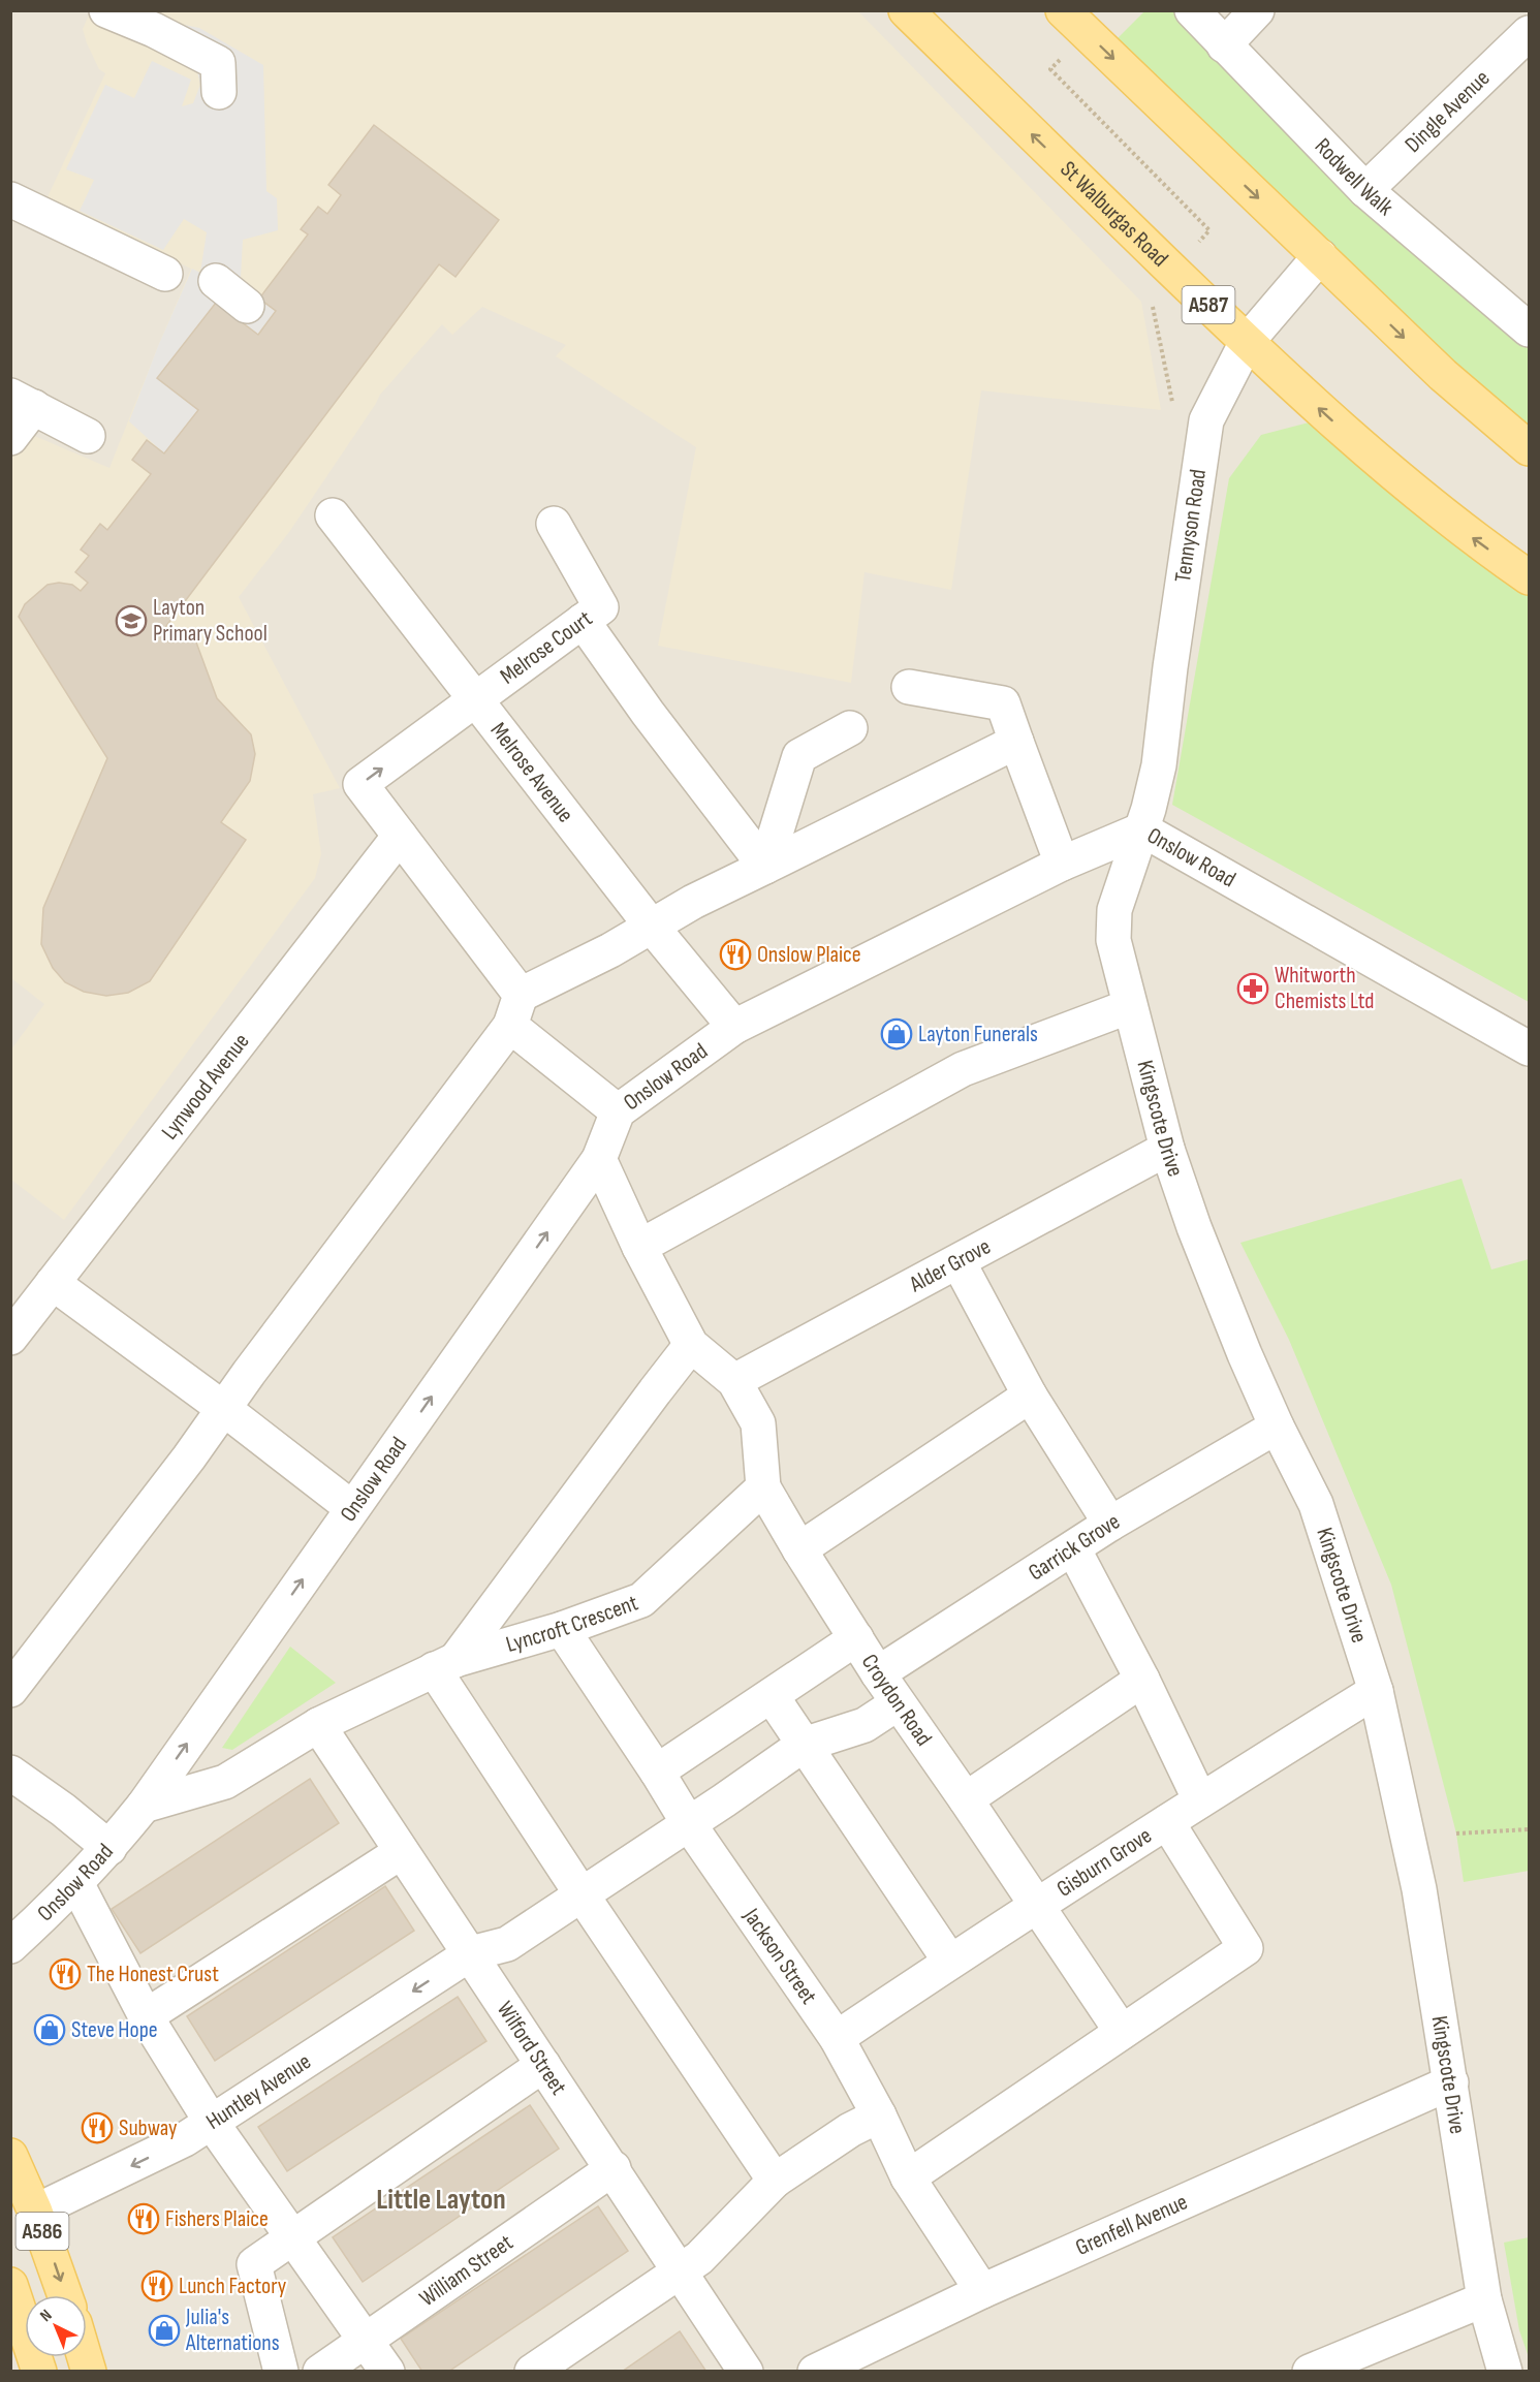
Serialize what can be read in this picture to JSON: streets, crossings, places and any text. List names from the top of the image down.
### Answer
{
  "streets": {
    "main road": ["St Walburgas Road", "A587", "A586"],
    "street": [
      "Dingle Avenue",
      "Rodwell Walk",
      "Tennyson Road",
      "Melrose Court",
      "Melrose Avenue",
      "Onslow Road",
      "Lynwood Avenue",
      "Kingscote Drive",
      "Alder Grove",
      "Garrick Grove",
      "Lyncroft Crescent",
      "Croydon Road",
      "Gisburn Grove",
      "Jackson Street",
      "Wilford Street",
      "Huntley Avenue",
      "Grenfell Avenue",
      "William Street"
    ]
  },
  "crossings": [
    ["Dingle Avenue", "Rodwell Walk"],
    ["St Walburgas Road", "Tennyson Road"],
    ["Tennyson Road", "Onslow Road"],
    ["Tennyson Road", "Kingscote Drive"],
    ["Melrose Court", "Melrose Avenue"],
    ["Melrose Court", "Lynwood Avenue"],
    ["Melrose Avenue", "Onslow Road"],
    ["Onslow Road", "Kingscote Drive"],
    ["Onslow Road", "Lyncroft Crescent"],
    ["Kingscote Drive", "Alder Grove"],
    ["Kingscote Drive", "Garrick Grove"],
    ["Kingscote Drive", "Gisburn Grove"],
    ["Kingscote Drive", "Grenfell Avenue"],
    ["Garrick Grove", "Croydon Road"],
    ["Lyncroft Crescent", "Croydon Road"],
    ["Lyncroft Crescent", "Jackson Street"],
    ["Lyncroft Crescent", "Wilford Street"],
    ["Croydon Road", "Gisburn Grove"],
    ["Croydon Road", "Huntley Avenue"],
    ["Gisburn Grove", "Jackson Street"],
    ["Jackson Street", "Huntley Avenue"],
    ["Jackson Street", "Grenfell Avenue"],
    ["Wilford Street", "Huntley Avenue"],
    ["Wilford Street", "William Street"],
    ["Huntley Avenue", "A586"]
  ],
  "districts": ["Little Layton"],
  "places": {
    "school or university": ["Layton Primary School"],
    "restaurant": [
      "Onslow Plaice",
      "The Honest Crust",
      "Subway",
      "Fishers Plaice",
      "Lunch Factory"
    ],
    "pharmacy": ["Whitworth Chemists Ltd"],
    "shop": ["Layton Funerals", "Steve Hope", "Julia's Alternations"]
  },
  "north": "top left"
}
